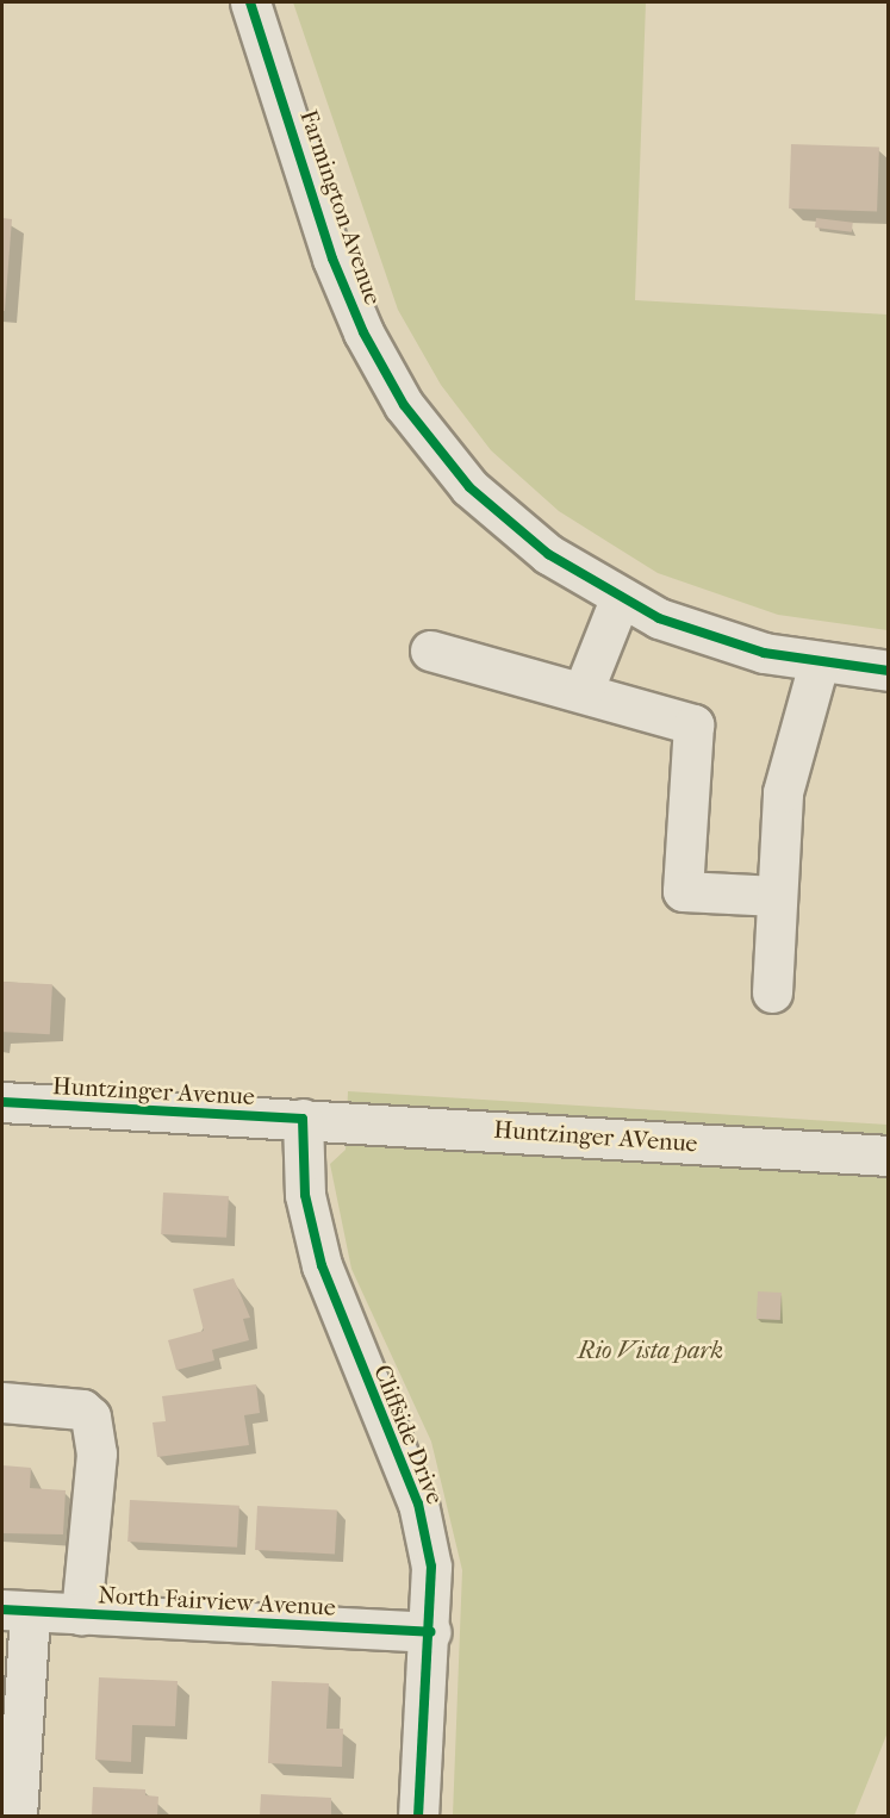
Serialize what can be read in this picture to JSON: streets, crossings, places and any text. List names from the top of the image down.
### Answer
{
  "streets": {
    "street": [
      "Farmington Avenue",
      "Huntzinger Avenue",
      "Huntzinger AVenue",
      "Cliffside Drive",
      "North Fairview Avenue"
    ]
  },
  "crossings": [
    ["Huntzinger Avenue", "Huntzinger AVenue"],
    ["Huntzinger Avenue", "Cliffside Drive"],
    ["Huntzinger AVenue", "Cliffside Drive"],
    ["Cliffside Drive", "North Fairview Avenue"]
  ],
  "parks": ["Rio Vista park"]
}
